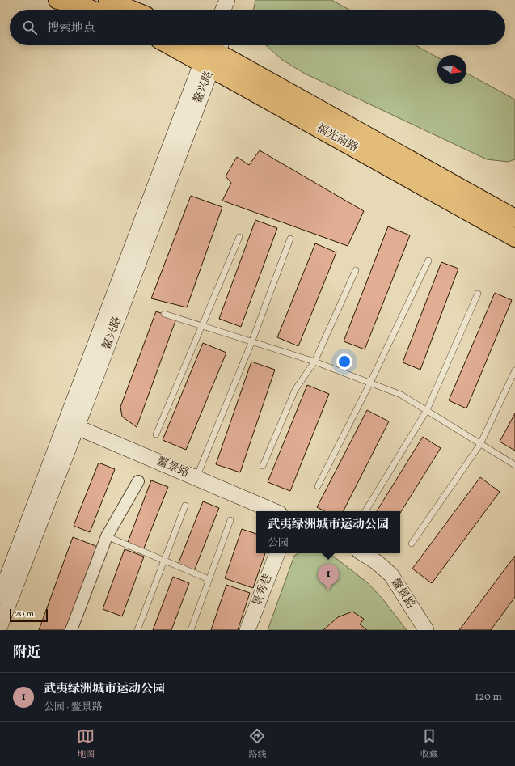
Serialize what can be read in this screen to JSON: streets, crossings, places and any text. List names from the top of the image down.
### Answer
{
  "streets": {
    "main road": [
      "鳌兴路",
      "福光南路",
      "鳌景路",
      "景秀巷"
    ]
  },
  "crossings": [
    ["鳌兴路", "福光南路"],
    ["鳌兴路", "鳌景路"]
  ],
  "scale_bar": "20 m",
  "north": "right",
  "page": {
    "search": "搜索地点",
    "popup": ["武夷绿洲城市运动公园", "公园"],
    "pins": "1",
    "scale": "20 m",
    "heading": "附近",
    "list": [
      {
        "mark": "1",
        "name": "武夷绿洲城市运动公园",
        "note": "公园 · 鳌景路",
        "value": "120 m"
      }
    ],
    "nav": ["地图", "路线", "收藏"]
  }
}
